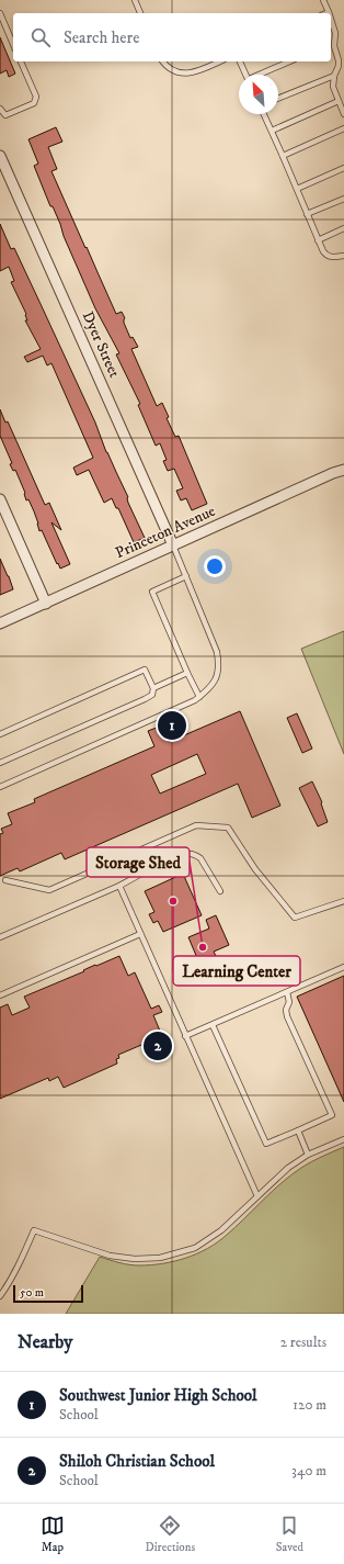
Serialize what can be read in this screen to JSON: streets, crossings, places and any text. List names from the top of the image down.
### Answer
{
  "streets": {
    "street": ["Dyer Street", "Princeton Avenue"]
  },
  "crossings": [
    ["Dyer Street", "Princeton Avenue"]
  ],
  "places": ["Learning Center", "Storage Shed"],
  "scale_bar": "50 m",
  "north": "top left",
  "page": {
    "search": "Search here",
    "pins": ["1", "2"],
    "scale": "50 m",
    "heading": ["Nearby", "2 results"],
    "list": [
      {
        "mark": "1",
        "name": "Southwest Junior High School",
        "note": "School",
        "value": "120 m"
      },
      {
        "mark": "2",
        "name": "Shiloh Christian School",
        "note": "School",
        "value": "340 m"
      }
    ],
    "nav": ["Map", "Directions", "Saved"]
  }
}
